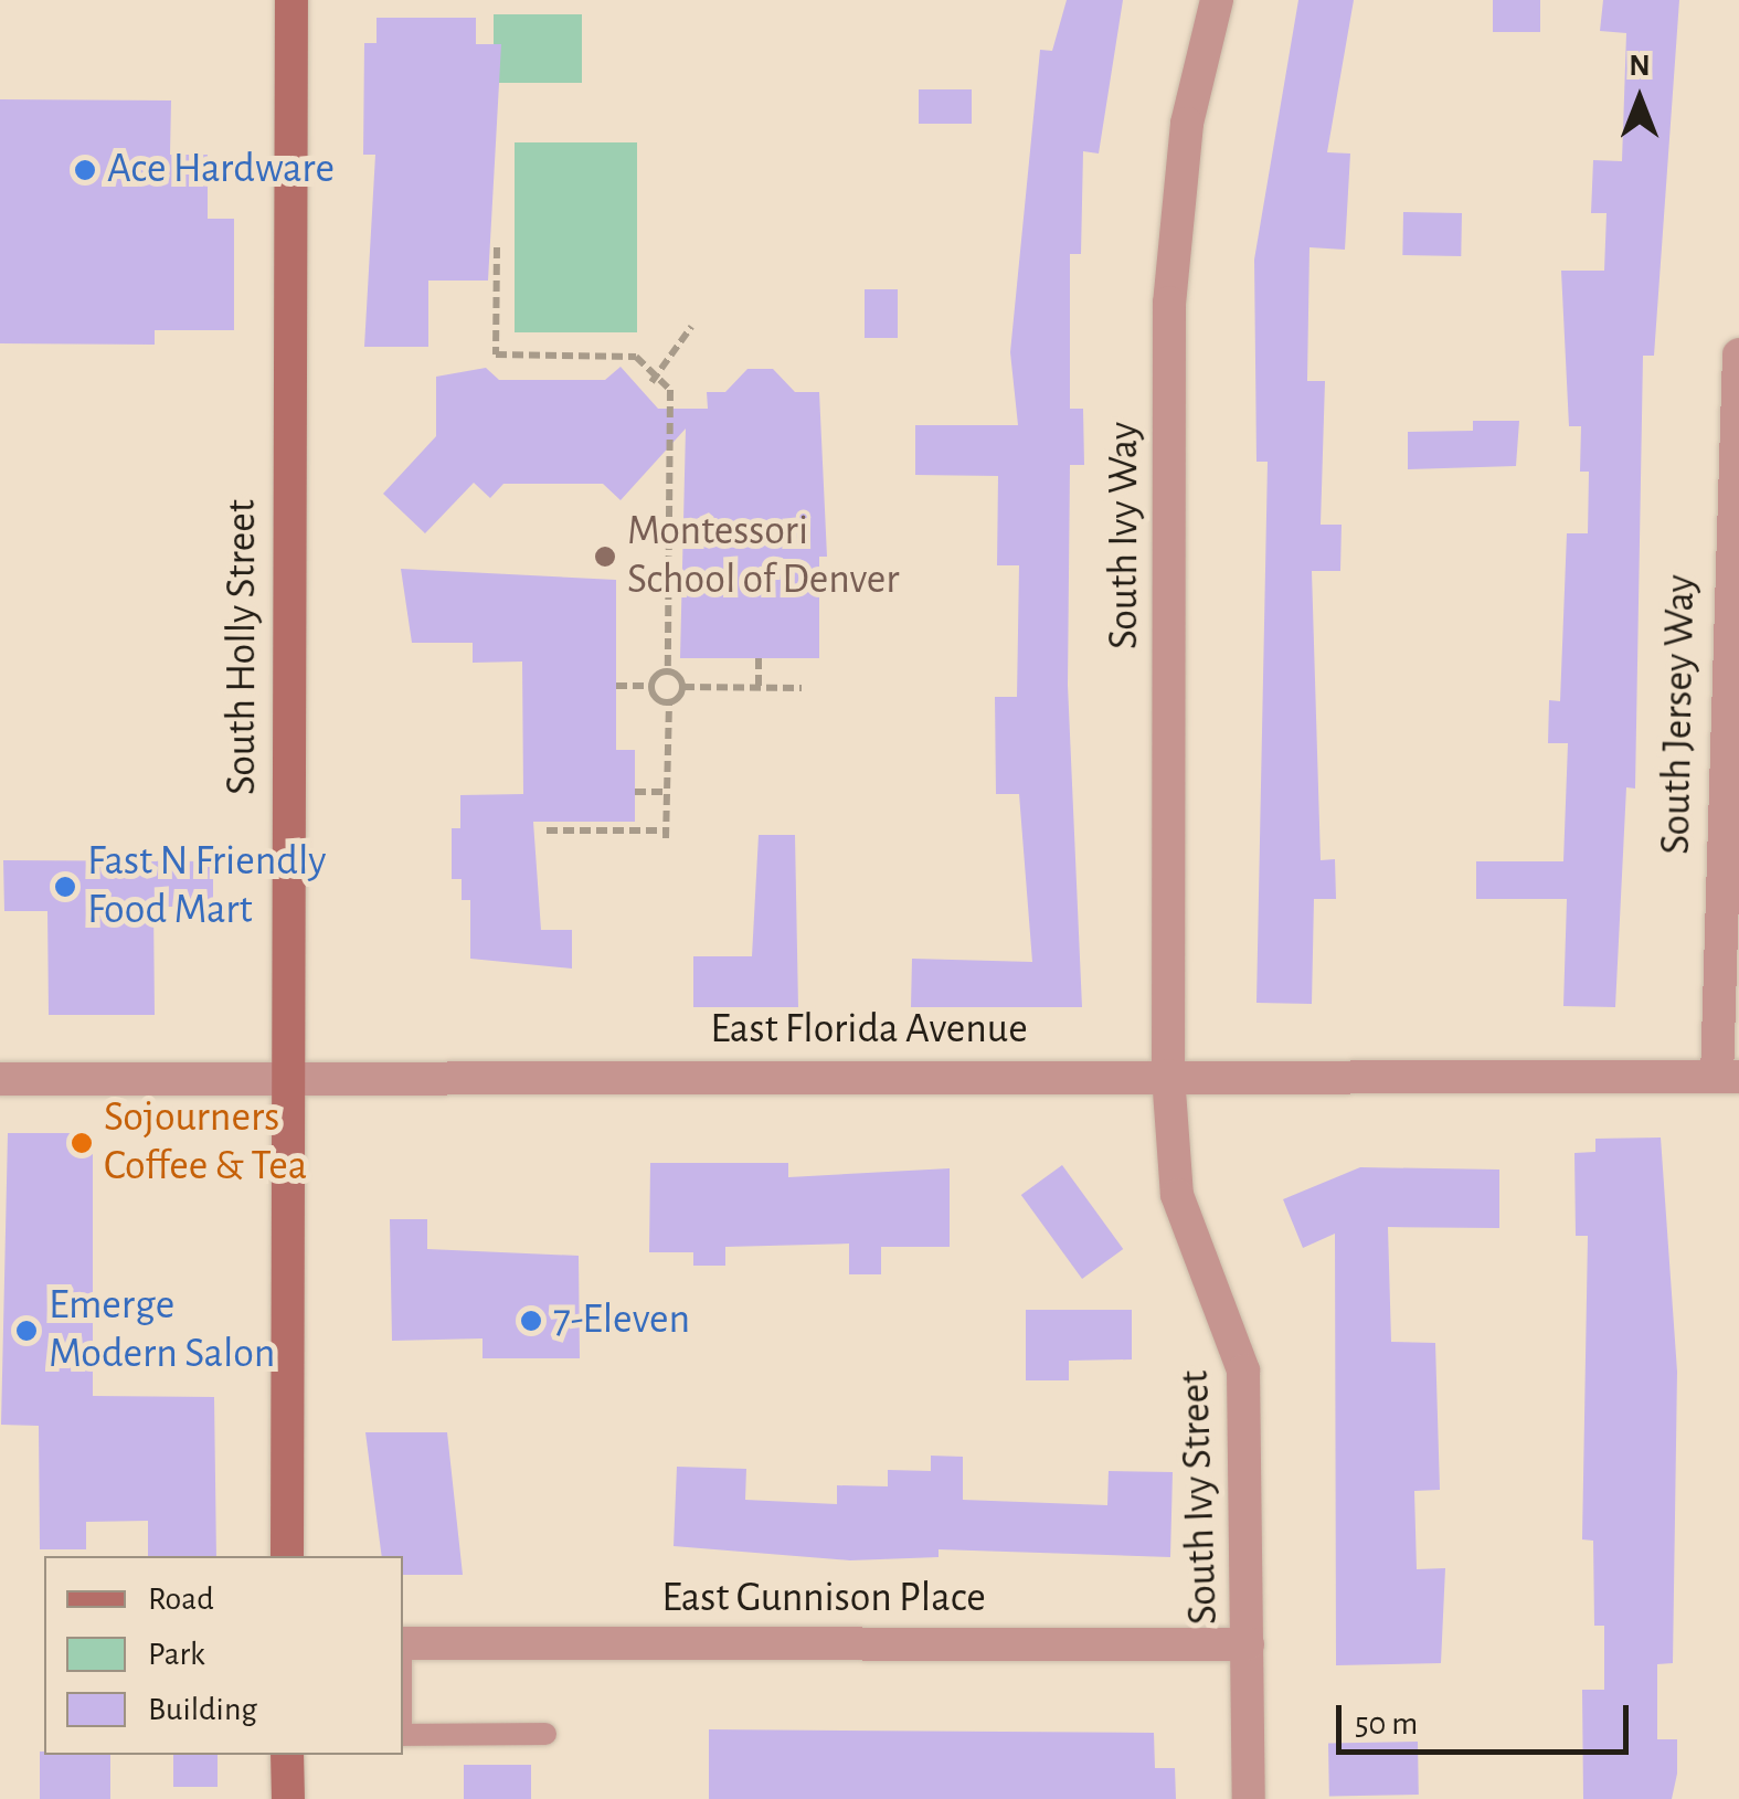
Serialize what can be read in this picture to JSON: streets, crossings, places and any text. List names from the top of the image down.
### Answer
{
  "streets": {
    "main road": ["South Holly Street"],
    "street": [
      "South Ivy Way",
      "South Jersey Way",
      "East Florida Avenue",
      "South Ivy Street",
      "East Gunnison Place"
    ]
  },
  "crossings": [
    ["South Ivy Way", "East Florida Avenue"],
    ["South Ivy Way", "South Ivy Street"],
    ["South Holly Street", "East Florida Avenue"],
    ["South Jersey Way", "East Florida Avenue"],
    ["East Florida Avenue", "South Ivy Street"],
    ["South Ivy Street", "East Gunnison Place"]
  ],
  "places": [
    "Ace Hardware",
    "Montessori School of Denver",
    "Fast N Friendly Food Mart",
    "Sojourners Coffee & Tea",
    "7-Eleven",
    "Emerge Modern Salon"
  ],
  "legend": ["Road", "Park", "Building"],
  "scale_bar": "50 m",
  "north": "top"
}
